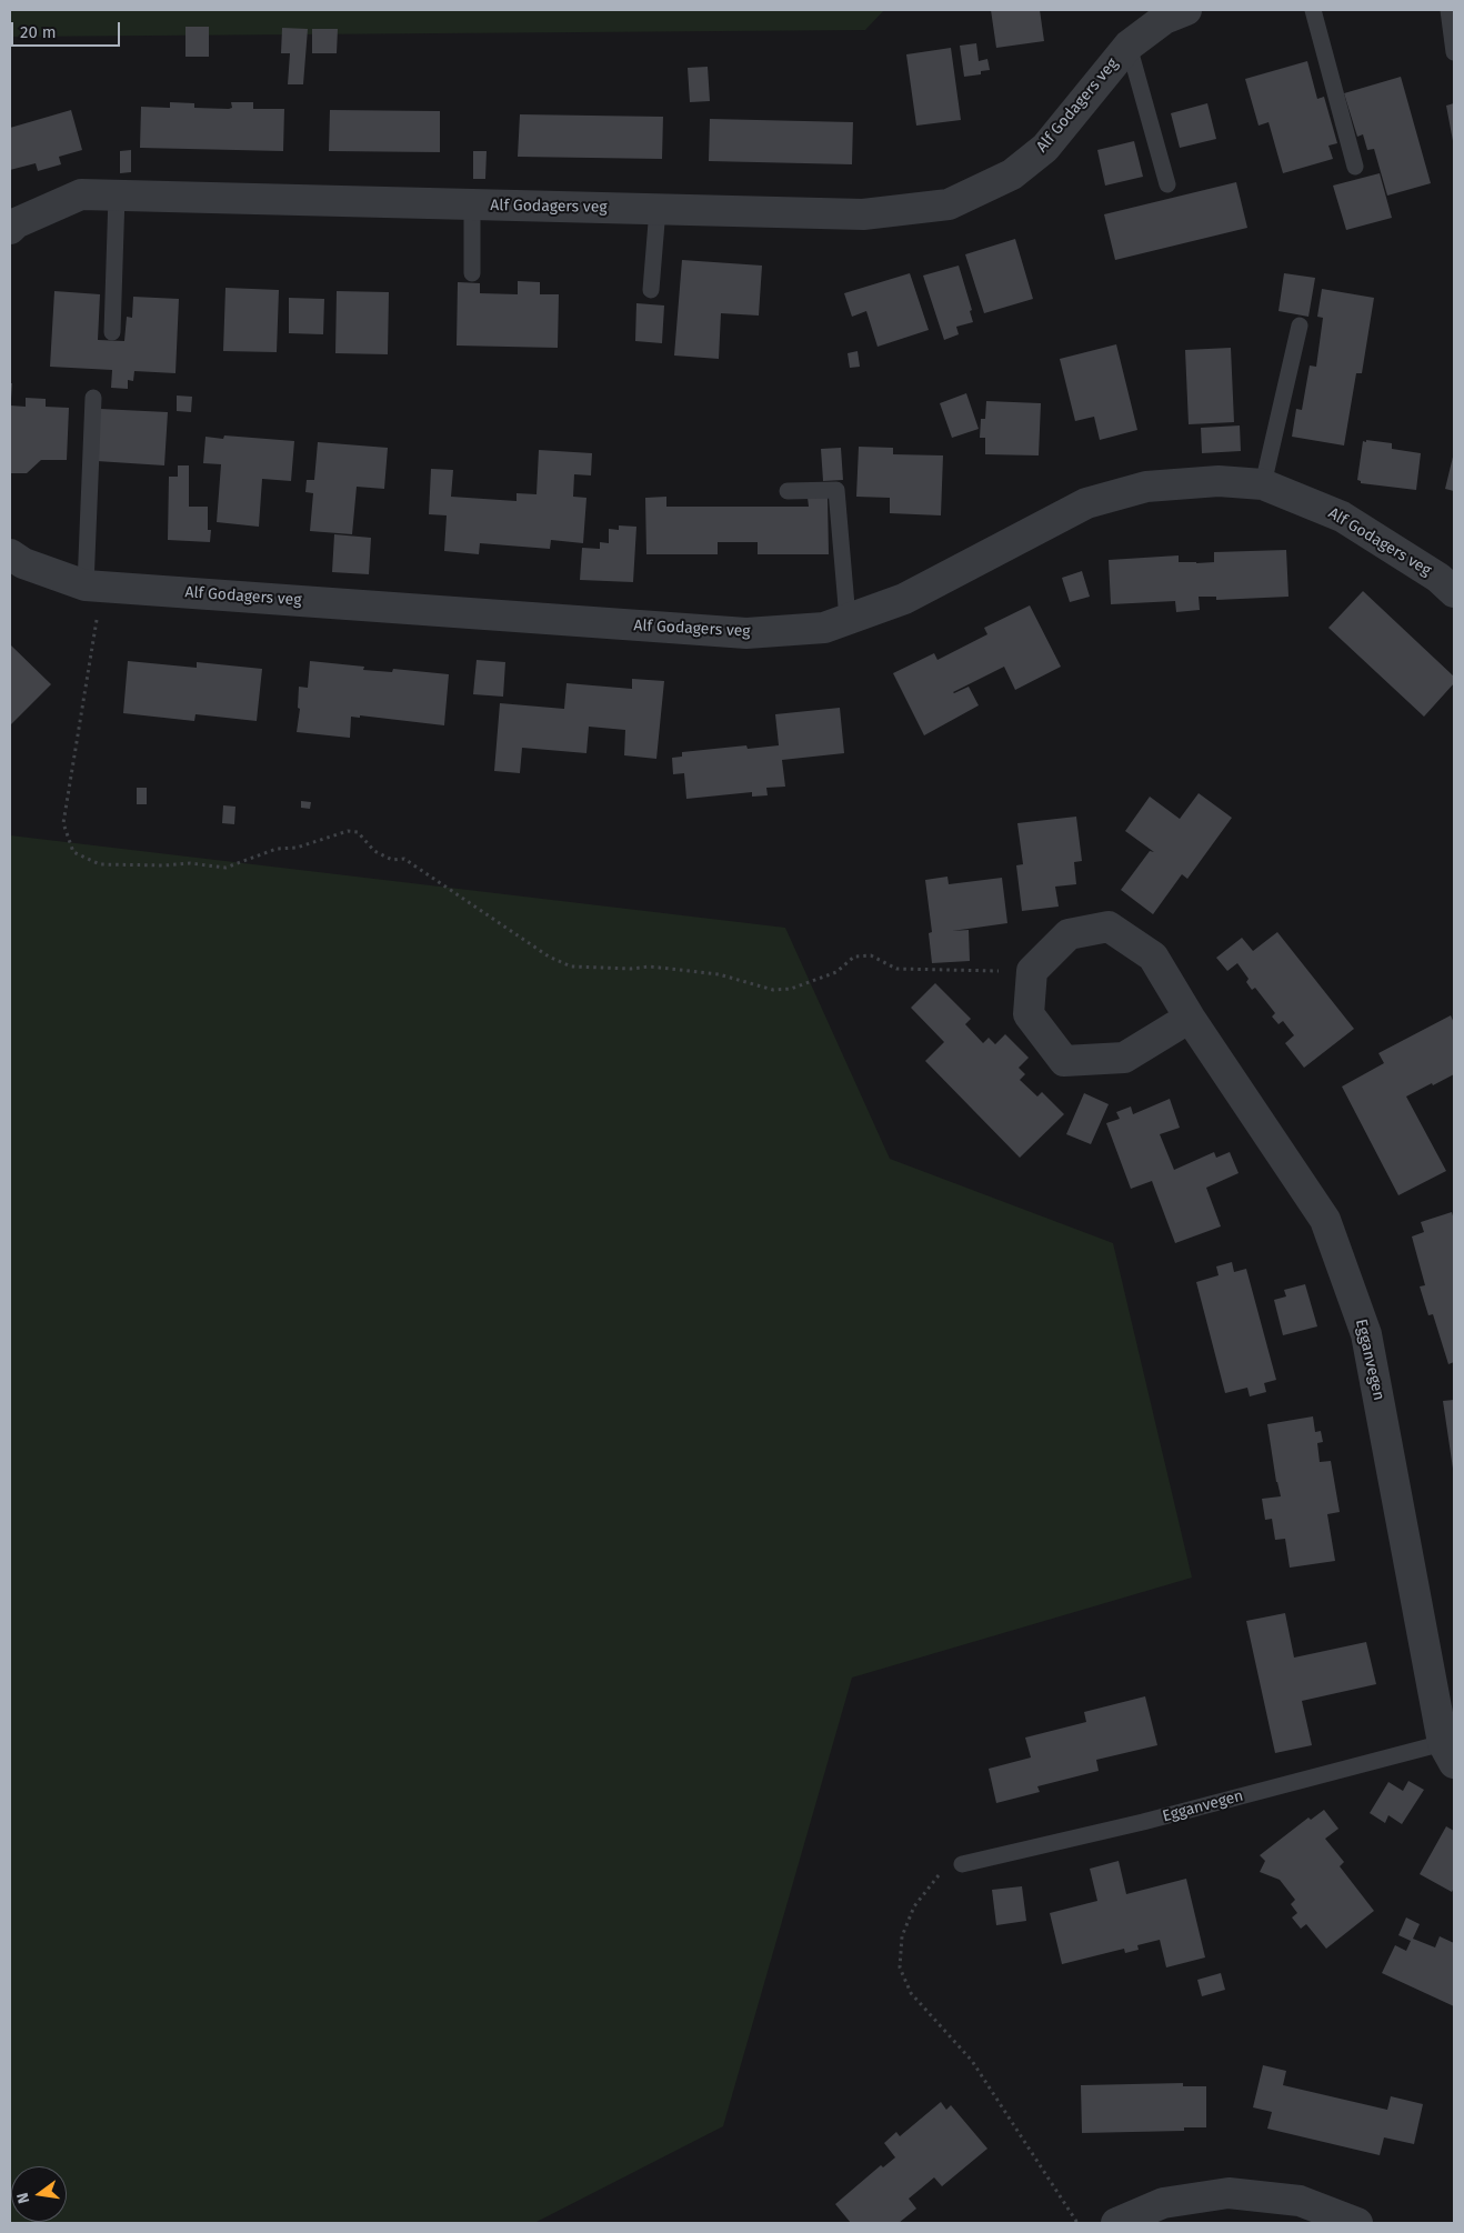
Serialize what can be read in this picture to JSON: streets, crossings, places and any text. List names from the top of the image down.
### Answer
{
  "streets": {
    "street": ["Alf Godagers veg", "Egganvegen"]
  },
  "scale_bar": "20 m",
  "north": "left"
}
